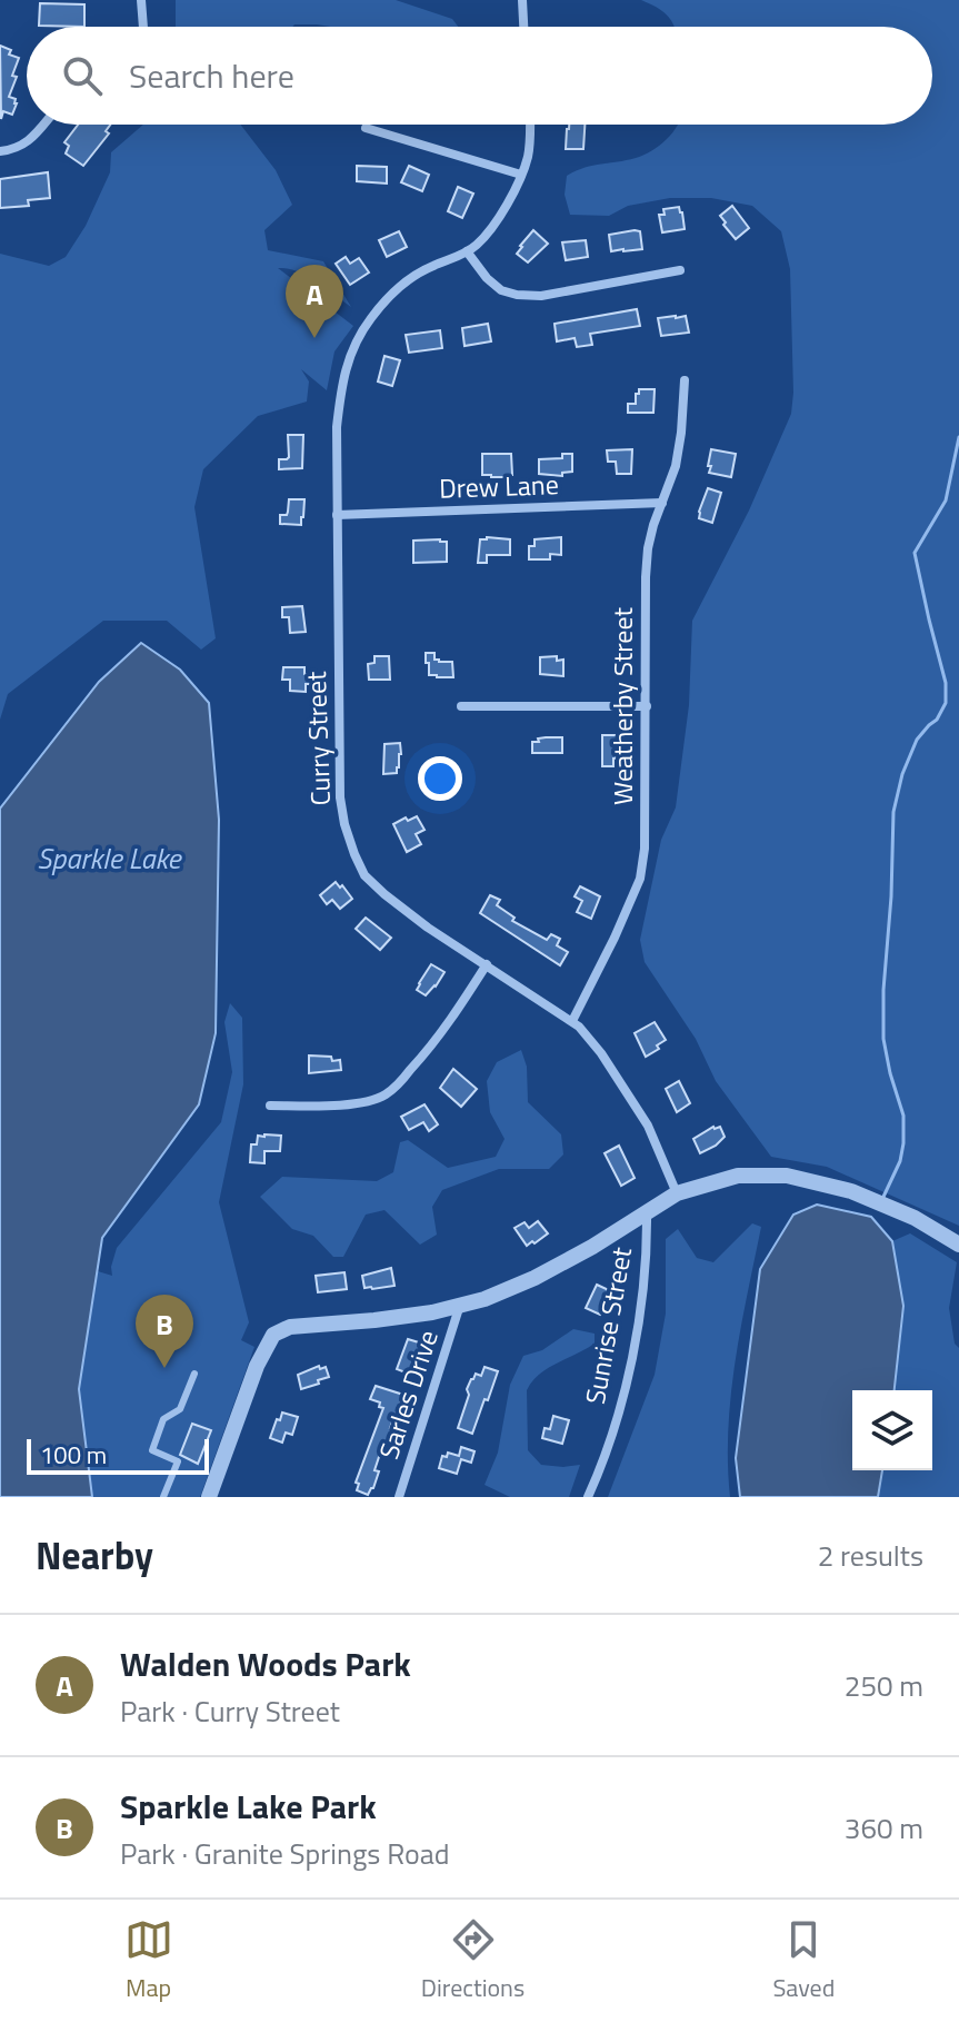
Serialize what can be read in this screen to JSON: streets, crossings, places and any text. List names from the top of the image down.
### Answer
{
  "streets": {
    "street": [
      "Drew Lane",
      "Weatherby Street",
      "Curry Street",
      "Sunrise Street",
      "Sarles Drive"
    ]
  },
  "crossings": [
    ["Drew Lane", "Weatherby Street"],
    ["Drew Lane", "Curry Street"],
    ["Weatherby Street", "Curry Street"]
  ],
  "water": ["Sparkle Lake"],
  "scale_bar": "100 m",
  "page": {
    "search": "Search here",
    "pins": ["A", "B"],
    "scale": "100 m",
    "heading": ["Nearby", "2 results"],
    "list": [
      {
        "mark": "A",
        "name": "Walden Woods Park",
        "note": "Park · Curry Street",
        "value": "250 m"
      },
      {
        "mark": "B",
        "name": "Sparkle Lake Park",
        "note": "Park · Granite Springs Road",
        "value": "360 m"
      }
    ],
    "nav": ["Map", "Directions", "Saved"]
  }
}
